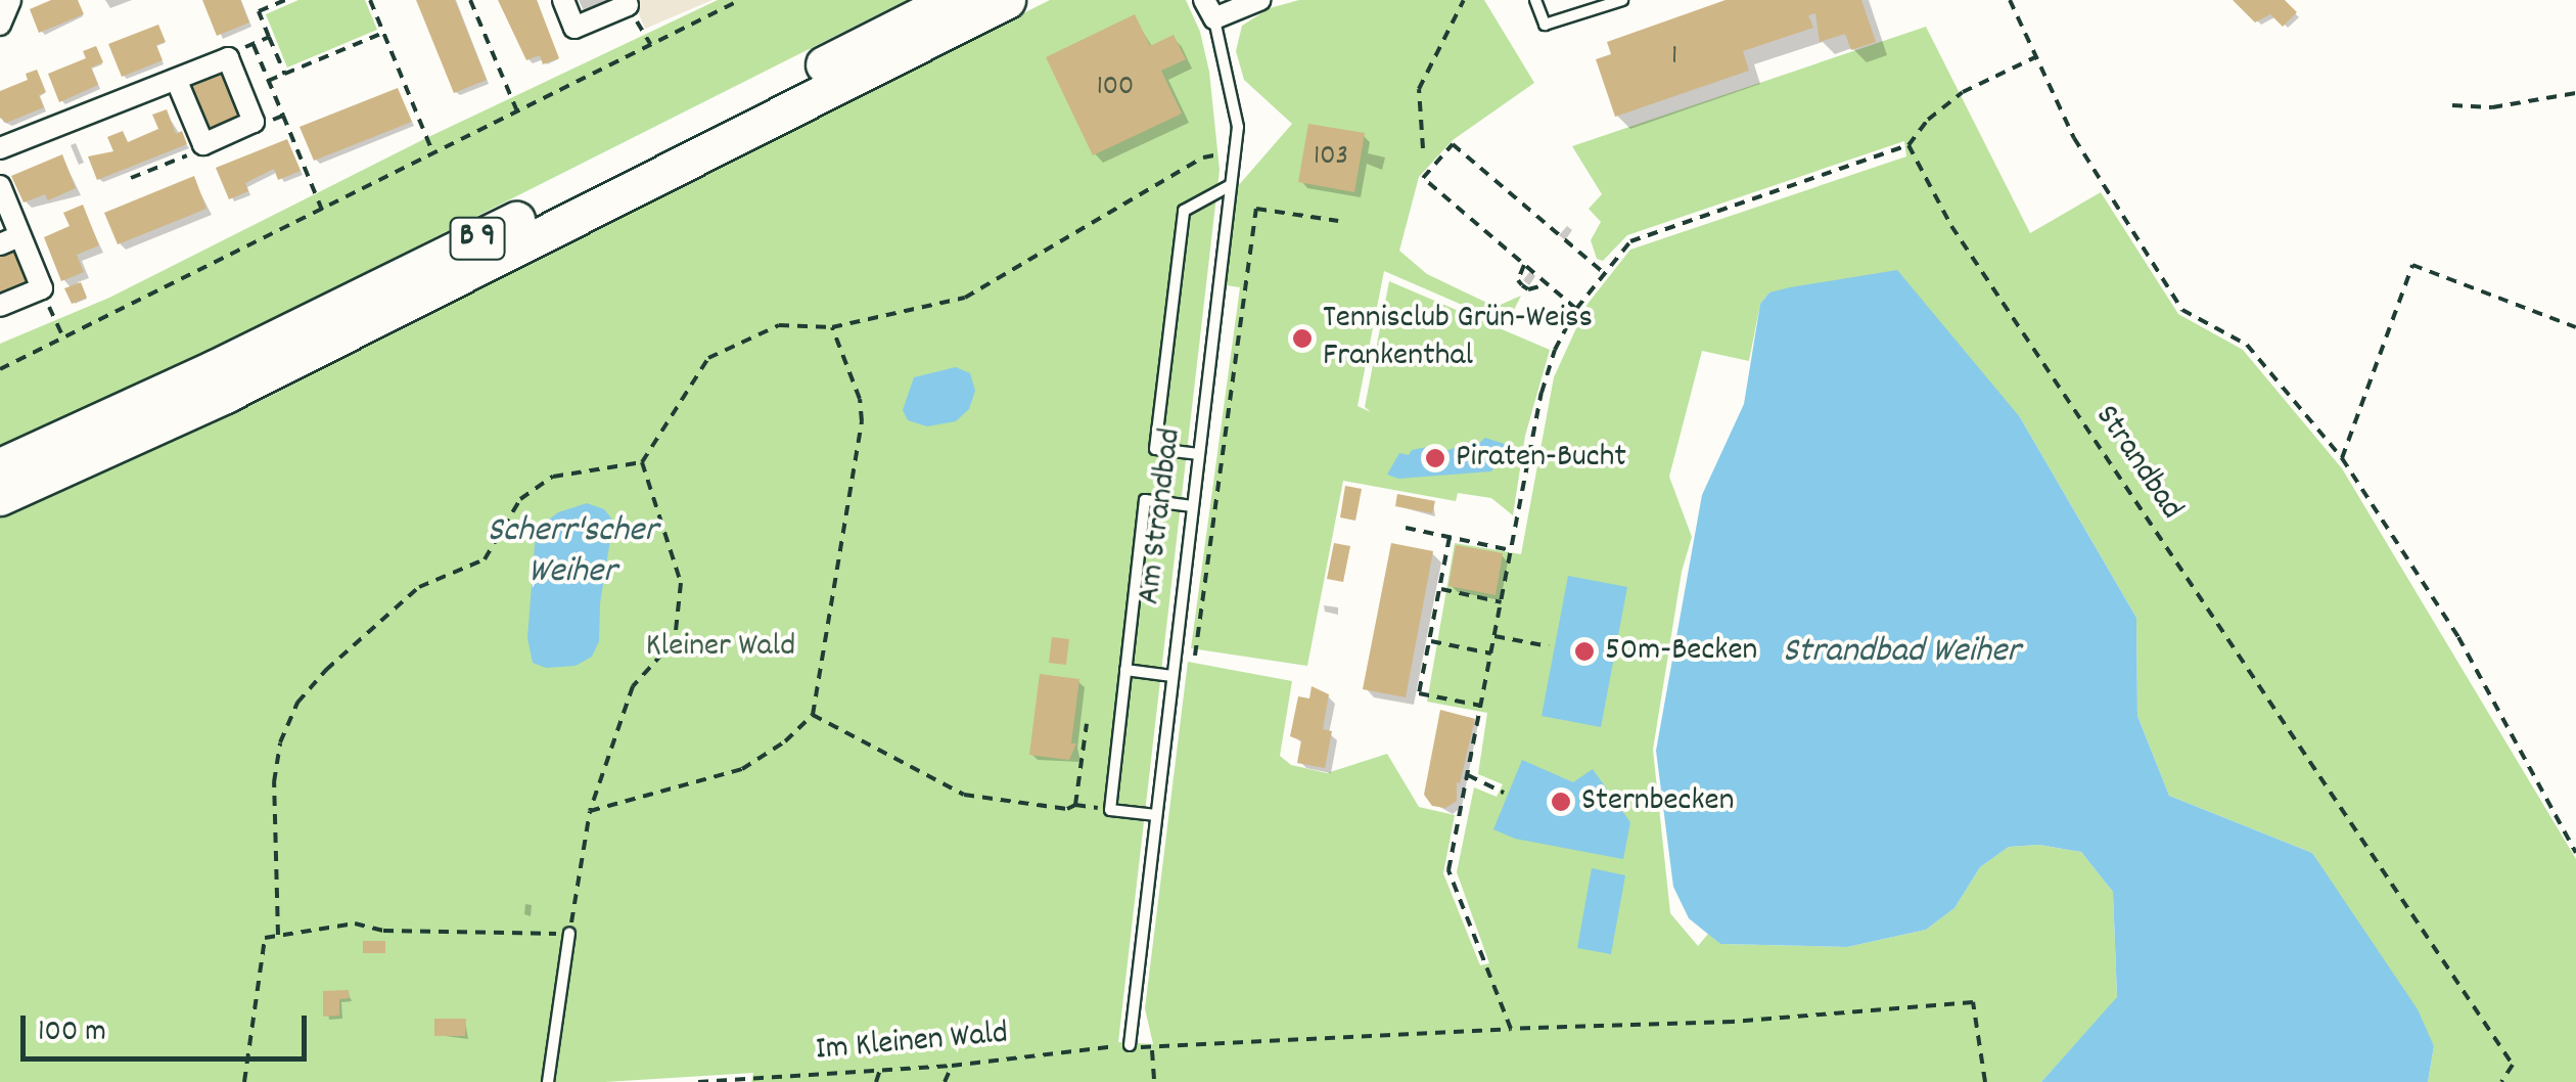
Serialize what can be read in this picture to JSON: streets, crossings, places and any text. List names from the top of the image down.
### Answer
{
  "streets": {
    "highway": ["B 9"],
    "lane": ["Am Strandbad"],
    "path": ["Strandbad", "Im Kleinen Wald"]
  },
  "crossings": [
    ["Am Strandbad", "Im Kleinen Wald"]
  ],
  "water": ["Scherr'scher Weiher", "Strandbad Weiher"],
  "parks": ["Kleiner Wald"],
  "places": [
    "Tennisclub Grün-Weiss Frankenthal",
    "Piraten-Bucht",
    "50m-Becken",
    "Sternbecken"
  ],
  "house_numbers": ["1", "100", "103"],
  "scale_bar": "100 m"
}
